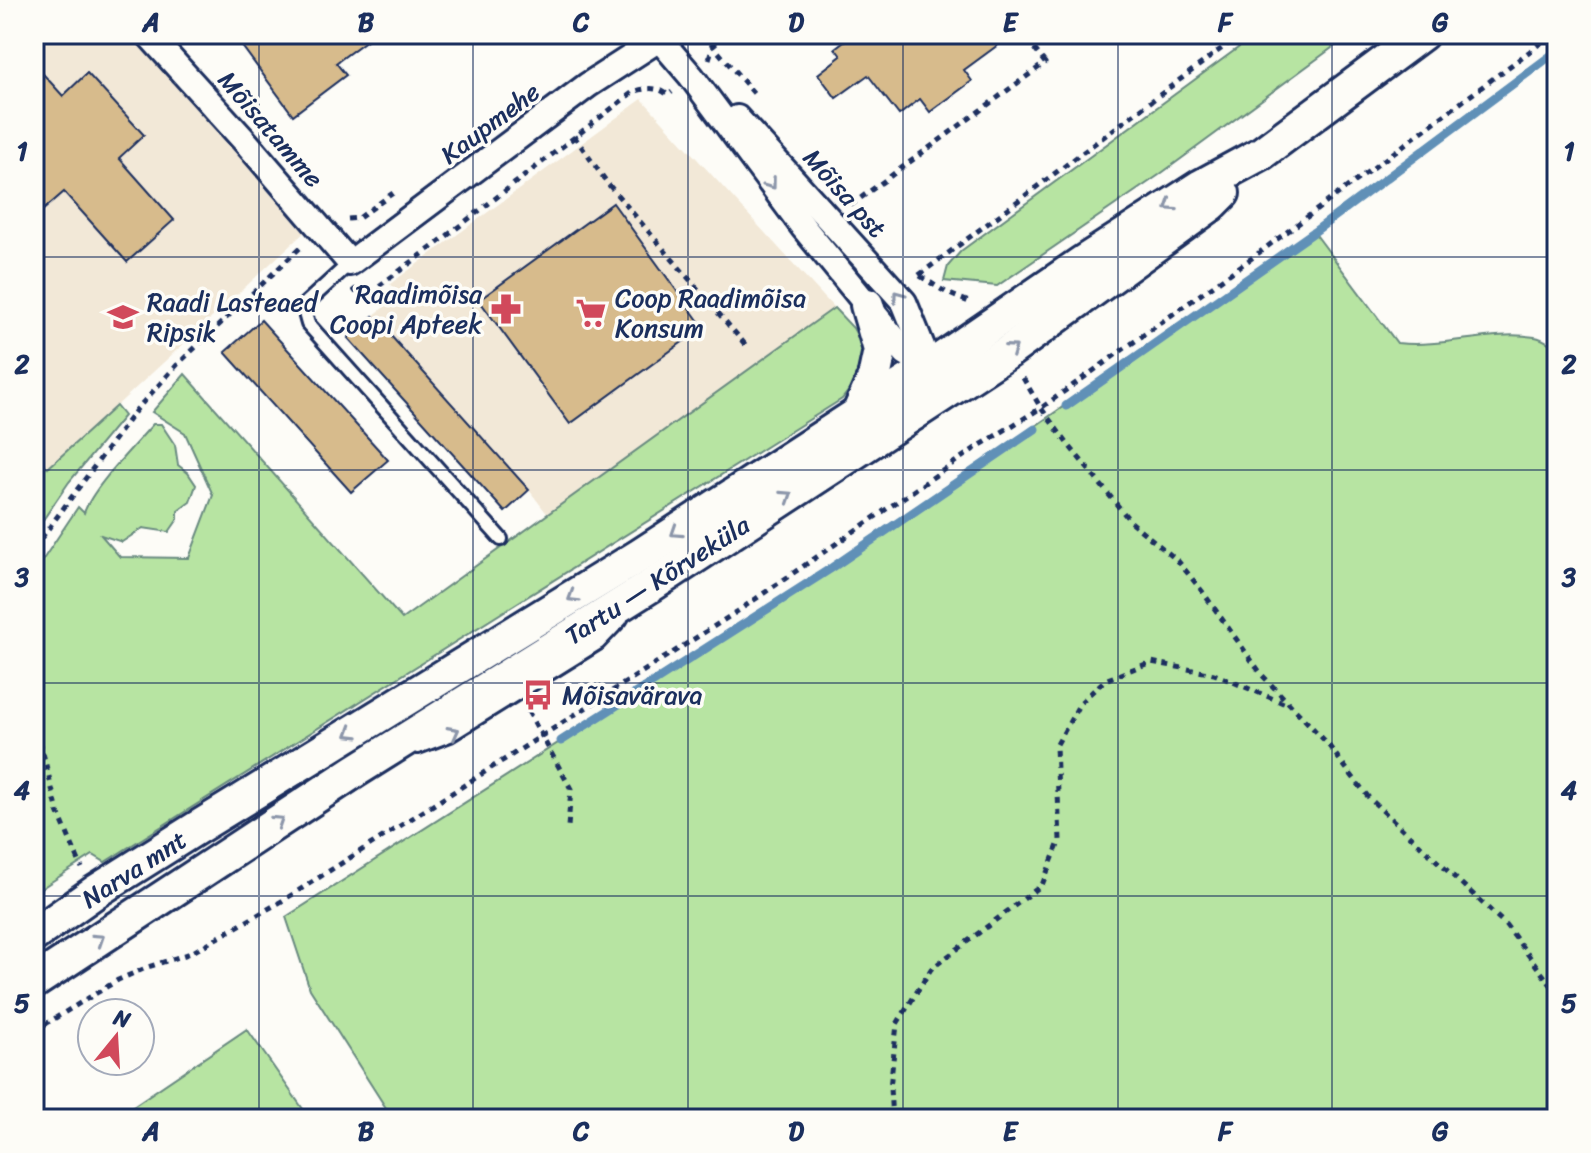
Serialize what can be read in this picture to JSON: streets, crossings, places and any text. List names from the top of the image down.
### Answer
{
  "streets": {
    "main road": ["Tartu — Kõrveküla", "Narva mnt"],
    "street": ["Kaupmehe", "Mõisatamme", "Mõisa pst"]
  },
  "crossings": [
    ["Kaupmehe", "Mõisatamme"],
    ["Kaupmehe", "Mõisa pst"],
    ["Mõisa pst", "Tartu — Kõrveküla"],
    ["Tartu — Kõrveküla", "Narva mnt"]
  ],
  "places": {
    "pharmacy": ["Raadimõisa Coopi Apteek"],
    "supermarket": ["Coop Raadimõisa Konsum"],
    "school or university": ["Raadi Lasteaed Ripsik"],
    "bus stop": ["Mõisavärava"]
  },
  "north": "top",
  "grid": {
    "columns": [
      "A",
      "B",
      "C",
      "D",
      "E",
      "F",
      "G"
    ],
    "rows": [
      "1",
      "2",
      "3",
      "4",
      "5"
    ]
  }
}
